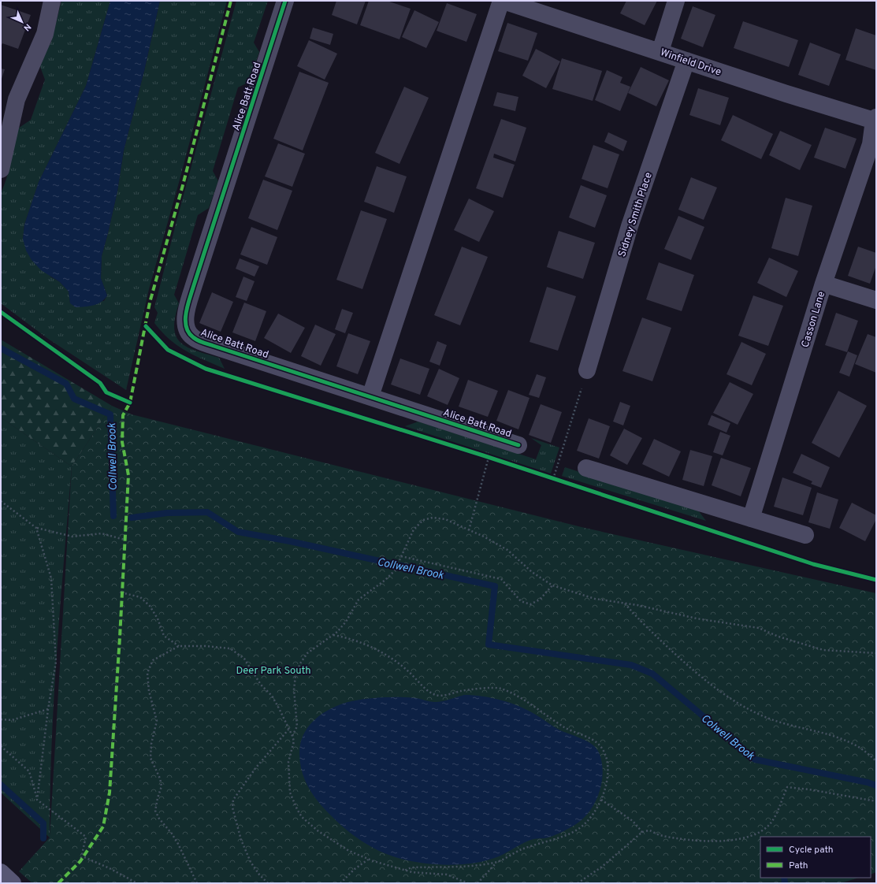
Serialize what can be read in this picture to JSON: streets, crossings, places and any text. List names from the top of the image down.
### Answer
{
  "streets": {
    "street": [
      "Winfield Drive",
      "Alice Batt Road",
      "Sidney Smith Place",
      "Casson Lane"
    ]
  },
  "crossings": [
    ["Winfield Drive", "Sidney Smith Place"],
    ["Winfield Drive", "Casson Lane"]
  ],
  "water": ["Collwell Brook", "Colwell Brook"],
  "parks": ["Deer Park South"],
  "legend": ["Cycle path", "Path"],
  "north": "bottom right"
}
